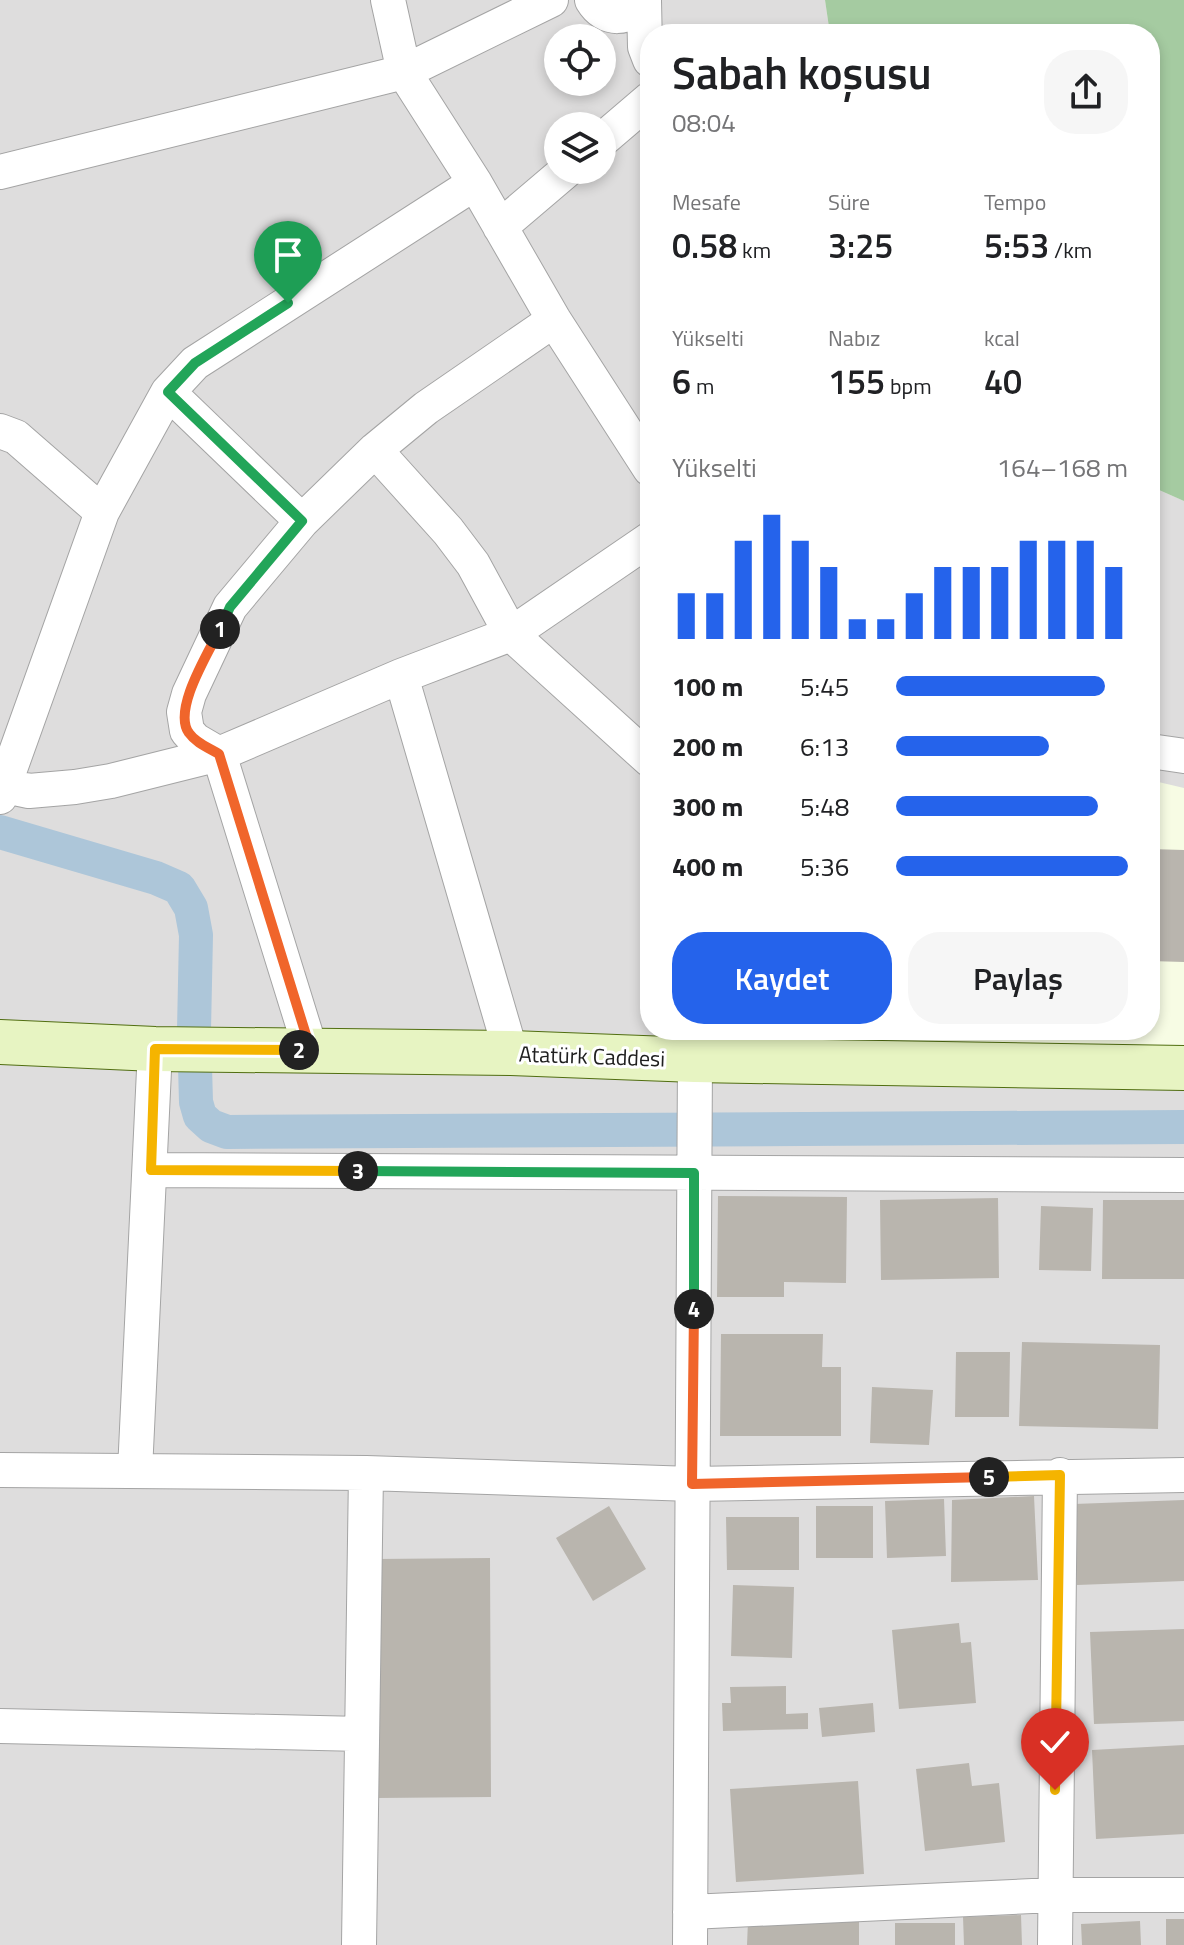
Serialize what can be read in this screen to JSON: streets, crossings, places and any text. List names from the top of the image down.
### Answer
{
  "streets": {
    "street": ["Atatürk Caddesi"]
  },
  "page": {
    "heading": ["Sabah koşusu", "08:04"],
    "stats": [
      ["Mesafe", "0.58 km"],
      ["Süre", "3:25"],
      ["Tempo", "5:53 /km"],
      ["Yükselti", "6 m"],
      ["Nabız", "155 bpm"],
      ["kcal", "40"]
    ],
    "chart": ["Yükselti", "164–168 m"],
    "pins": [
      "1",
      "2",
      "3",
      "4",
      "5"
    ],
    "list": [
      {
        "name": "100 m",
        "note": "5:45"
      },
      {
        "name": "200 m",
        "note": "6:13"
      },
      {
        "name": "300 m",
        "note": "5:48"
      },
      {
        "name": "400 m",
        "note": "5:36"
      }
    ],
    "buttons": ["Kaydet", "Paylaş"]
  }
}
